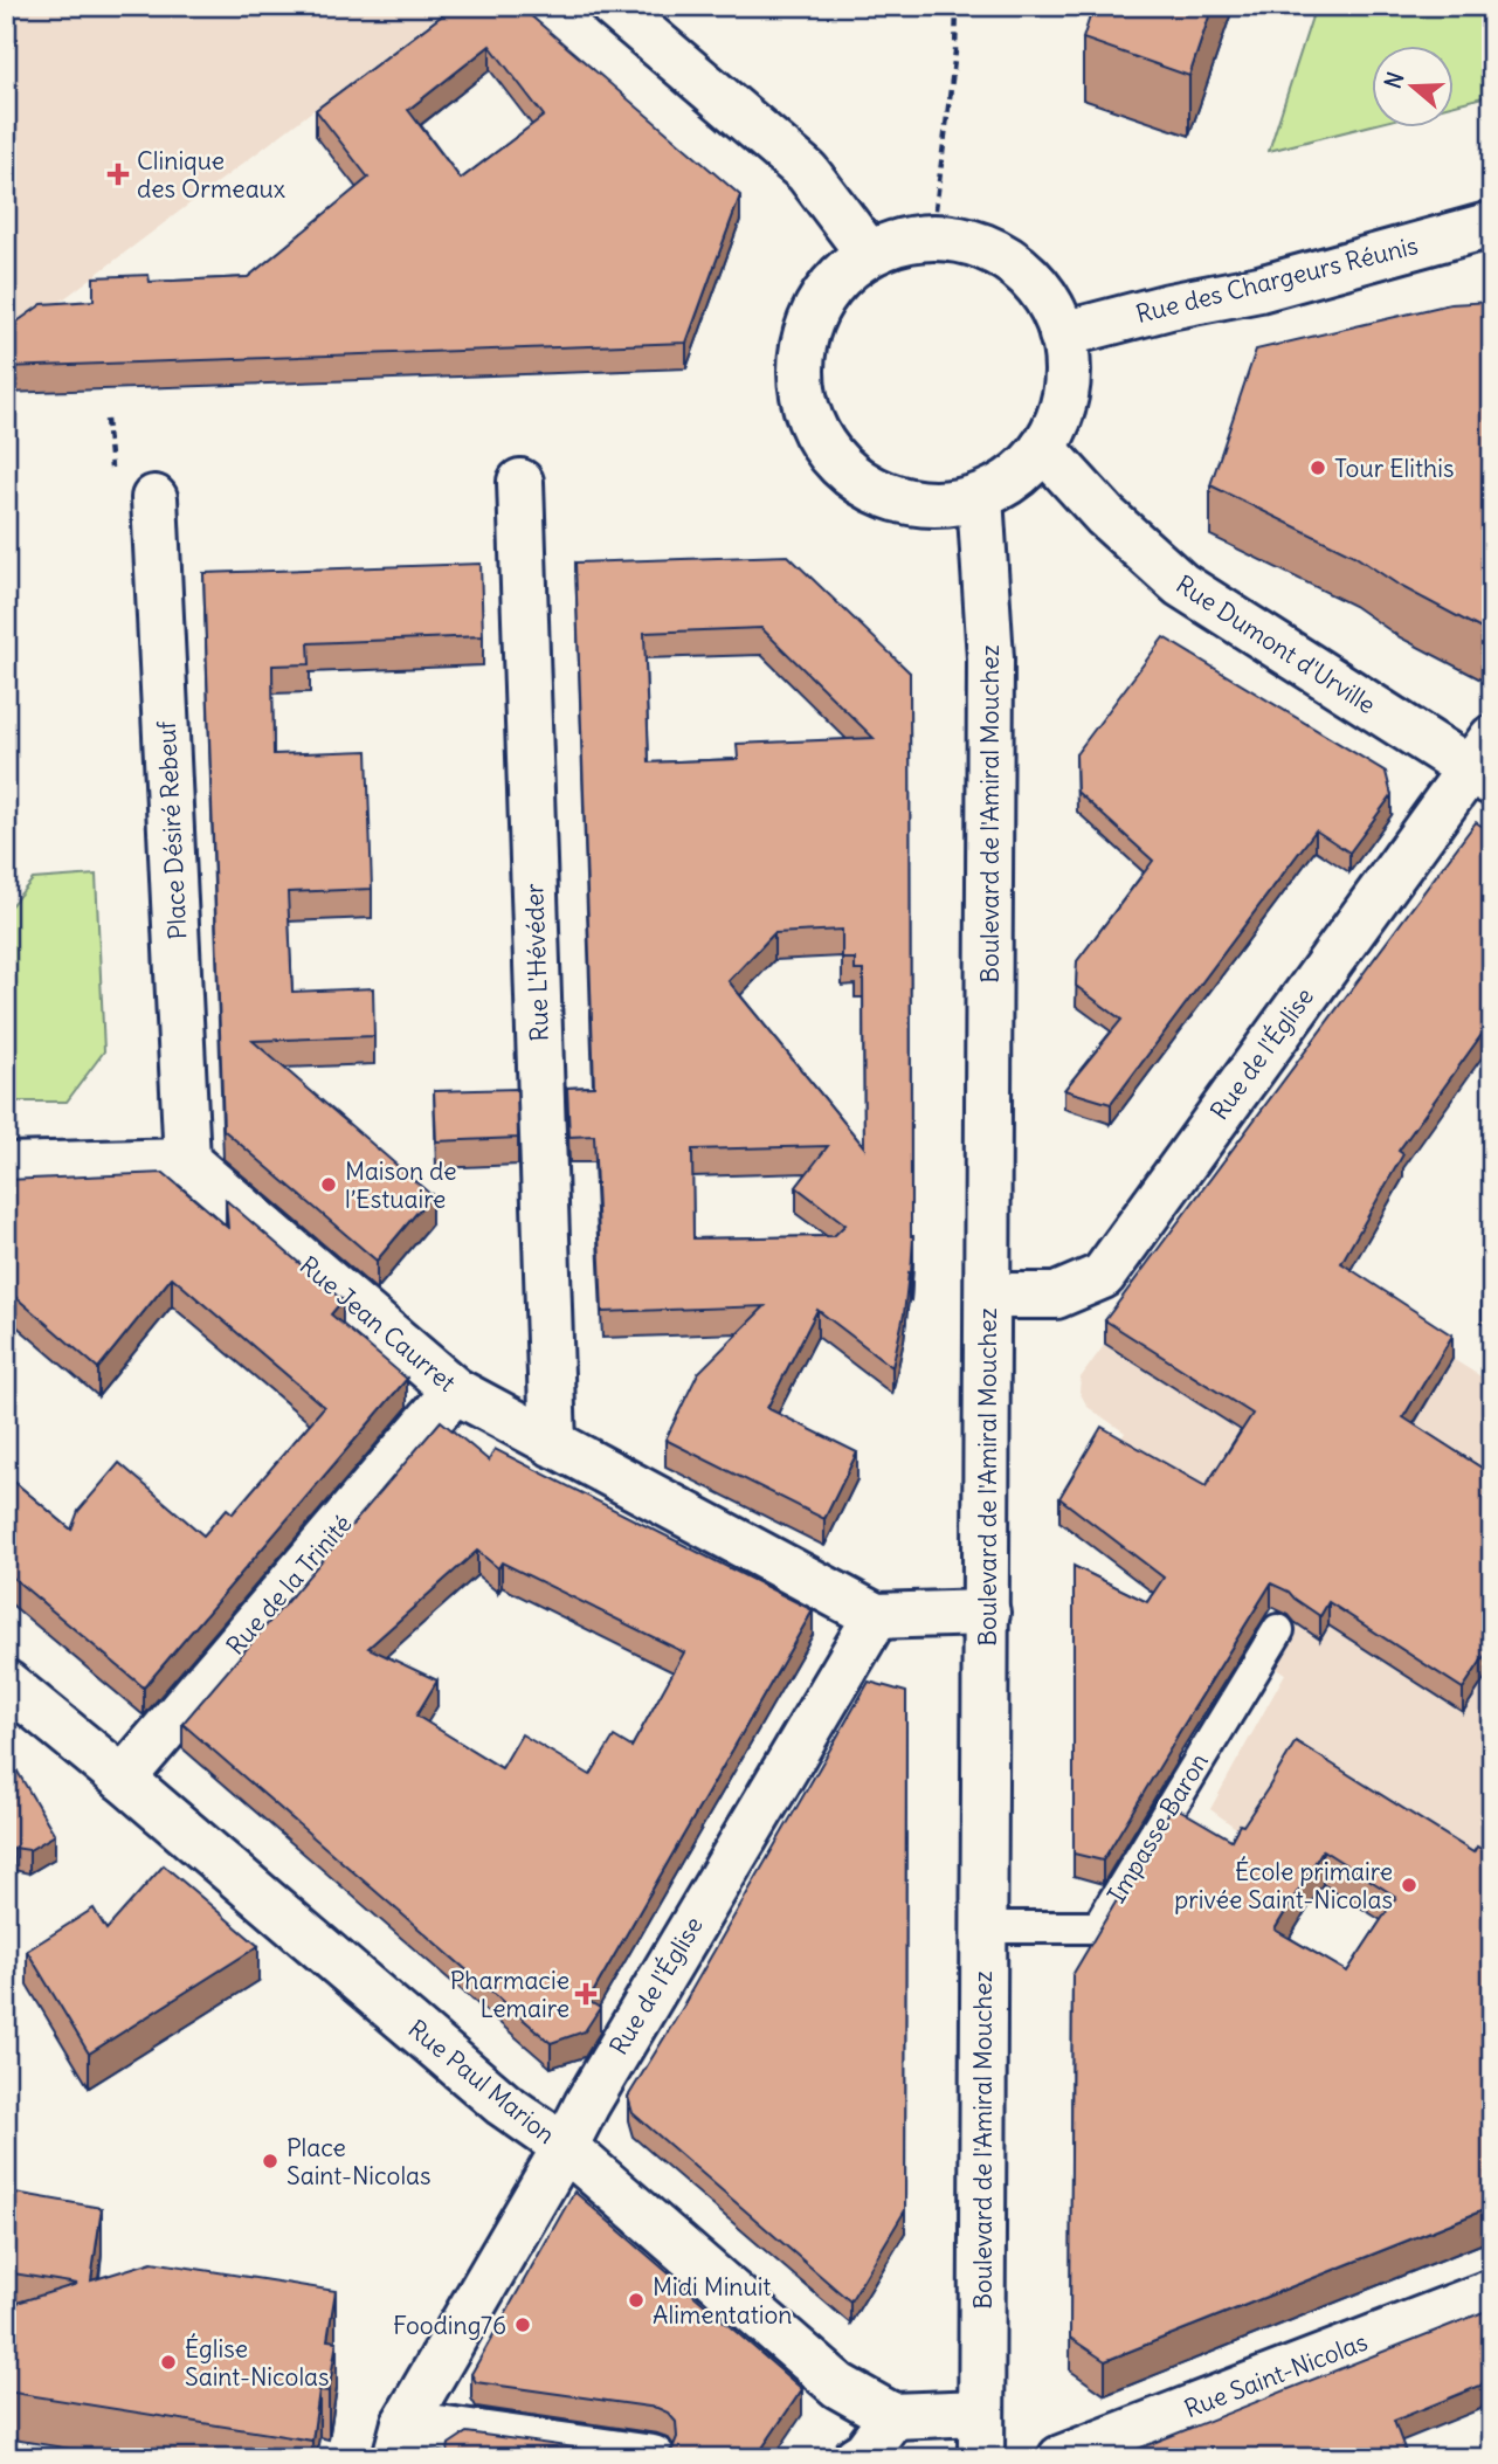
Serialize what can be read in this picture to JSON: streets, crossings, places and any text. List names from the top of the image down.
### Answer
{
  "streets": {
    "street": [
      "Rue des Chargeurs Réunis",
      "Rue Dumont d'Urville",
      "Boulevard de l'Amiral Mouchez",
      "Place Désiré Rebeuf",
      "Rue L'Hévéder",
      "Rue de l'Église",
      "Rue Jean Caurret",
      "Rue de la Trinité",
      "Rue Paul Marion",
      "Rue Saint-Nicolas"
    ],
    "lane": ["Impasse Baron"]
  },
  "crossings": [
    ["Rue des Chargeurs Réunis", "Rue Dumont d'Urville"],
    ["Rue des Chargeurs Réunis", "Boulevard de l'Amiral Mouchez"],
    ["Rue Dumont d'Urville", "Boulevard de l'Amiral Mouchez"],
    ["Rue Dumont d'Urville", "Rue de l'Église"],
    ["Boulevard de l'Amiral Mouchez", "Rue de l'Église"],
    ["Boulevard de l'Amiral Mouchez", "Impasse Baron"],
    ["Place Désiré Rebeuf", "Rue Jean Caurret"],
    ["Rue L'Hévéder", "Rue Jean Caurret"],
    ["Rue de l'Église", "Rue Jean Caurret"],
    ["Rue de l'Église", "Rue Paul Marion"],
    ["Rue Jean Caurret", "Rue de la Trinité"],
    ["Rue de la Trinité", "Rue Paul Marion"]
  ],
  "places": {
    "health": ["Clinique des Ormeaux", "Pharmacie Lemaire"],
    "other": [
      "Tour Elithis",
      "Maison de l’Estuaire",
      "École primaire privée Saint-Nicolas",
      "Place Saint-Nicolas",
      "Midi Minuit Alimentation",
      "Fooding76",
      "Église Saint-Nicolas"
    ]
  },
  "north": "left"
}
